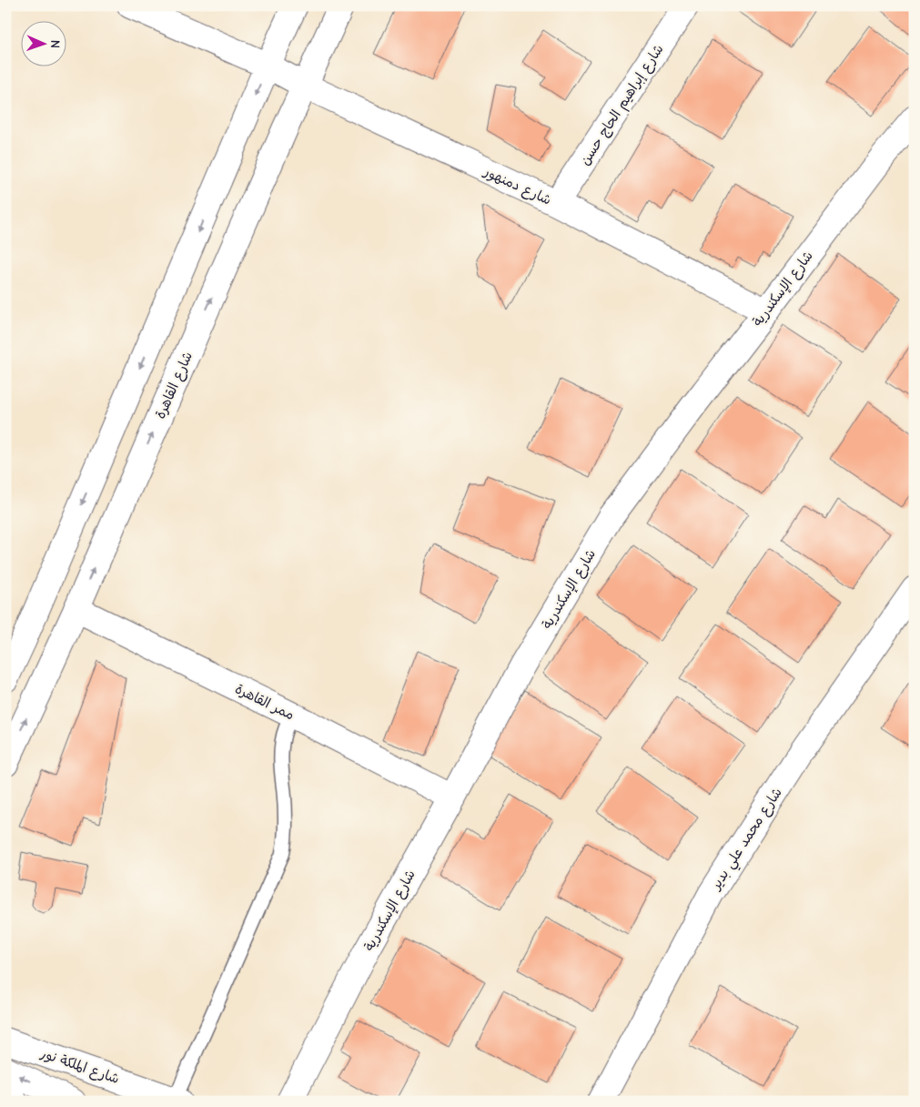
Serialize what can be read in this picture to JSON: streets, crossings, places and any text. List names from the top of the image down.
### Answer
{
  "streets": {
    "main road": [
      "شارع إبراهيم الحاج حسن",
      "شارع دمنهور",
      "شارع الإسكندرية",
      "شارع القاهرة",
      "ممر القاهرة",
      "شارع محمد علي بدير",
      "شارع الملكة نور"
    ]
  },
  "crossings": [
    ["شارع إبراهيم الحاج حسن", "شارع دمنهور"],
    ["شارع دمنهور", "شارع الإسكندرية"],
    ["شارع دمنهور", "شارع القاهرة"],
    ["شارع الإسكندرية", "ممر القاهرة"],
    ["شارع القاهرة", "ممر القاهرة"]
  ],
  "north": "right"
}
